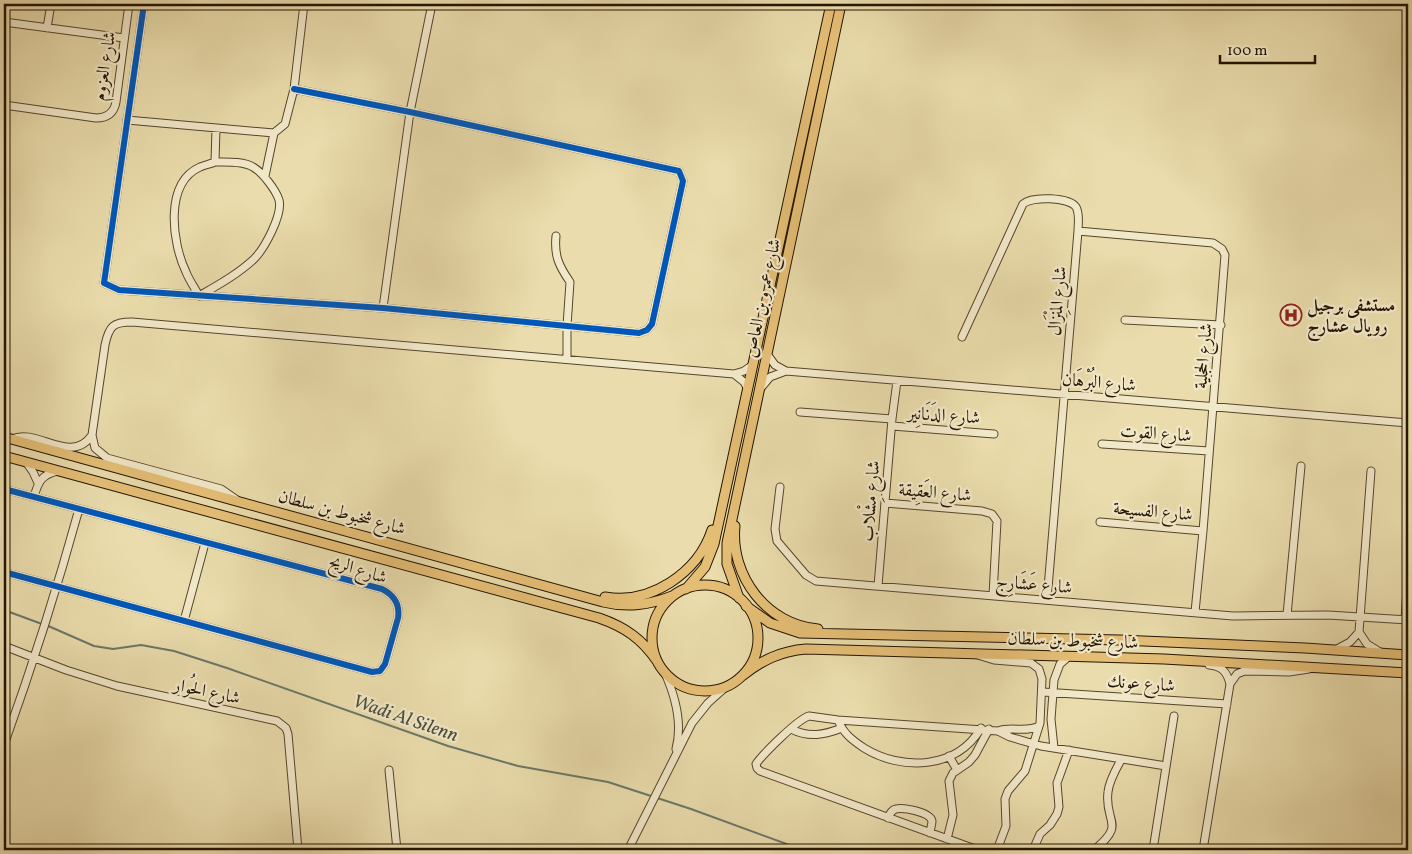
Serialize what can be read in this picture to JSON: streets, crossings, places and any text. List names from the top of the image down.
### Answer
{
  "streets": {
    "main road": ["شارع عمرو بن العاص", "شارع شخبوط بن سلطان"],
    "street": [
      "شارع العزوم",
      "شارع المِنْزَال",
      "شارع الحجلية",
      "شارع البُرْهَان",
      "شارع الدَنَانِير",
      "شارع القوت",
      "شارع العَقِيقة",
      "شارع مِشْلاب",
      "شارع الفسيحة",
      "شارع الريح",
      "شارع عَشَارِج",
      "شارع عونك",
      "شارع الحُوار"
    ]
  },
  "crossings": [
    ["شارع عمرو بن العاص", "شارع شخبوط بن سلطان"],
    ["شارع المِنْزَال", "شارع الحجلية"],
    ["شارع المِنْزَال", "شارع البُرْهَان"],
    ["شارع المِنْزَال", "شارع عَشَارِج"],
    ["شارع الحجلية", "شارع البُرْهَان"],
    ["شارع الحجلية", "شارع القوت"],
    ["شارع الحجلية", "شارع الفسيحة"],
    ["شارع الحجلية", "شارع عَشَارِج"],
    ["شارع البُرْهَان", "شارع مِشْلاب"],
    ["شارع الدَنَانِير", "شارع مِشْلاب"],
    ["شارع العَقِيقة", "شارع مِشْلاب"],
    ["شارع العَقِيقة", "شارع عَشَارِج"],
    ["شارع مِشْلاب", "شارع عَشَارِج"]
  ],
  "water": ["Wadi Al Silenn"],
  "places": {
    "hospital": ["مستشفى برجيل رويال عشارج"]
  },
  "scale_bar": "100 m"
}
